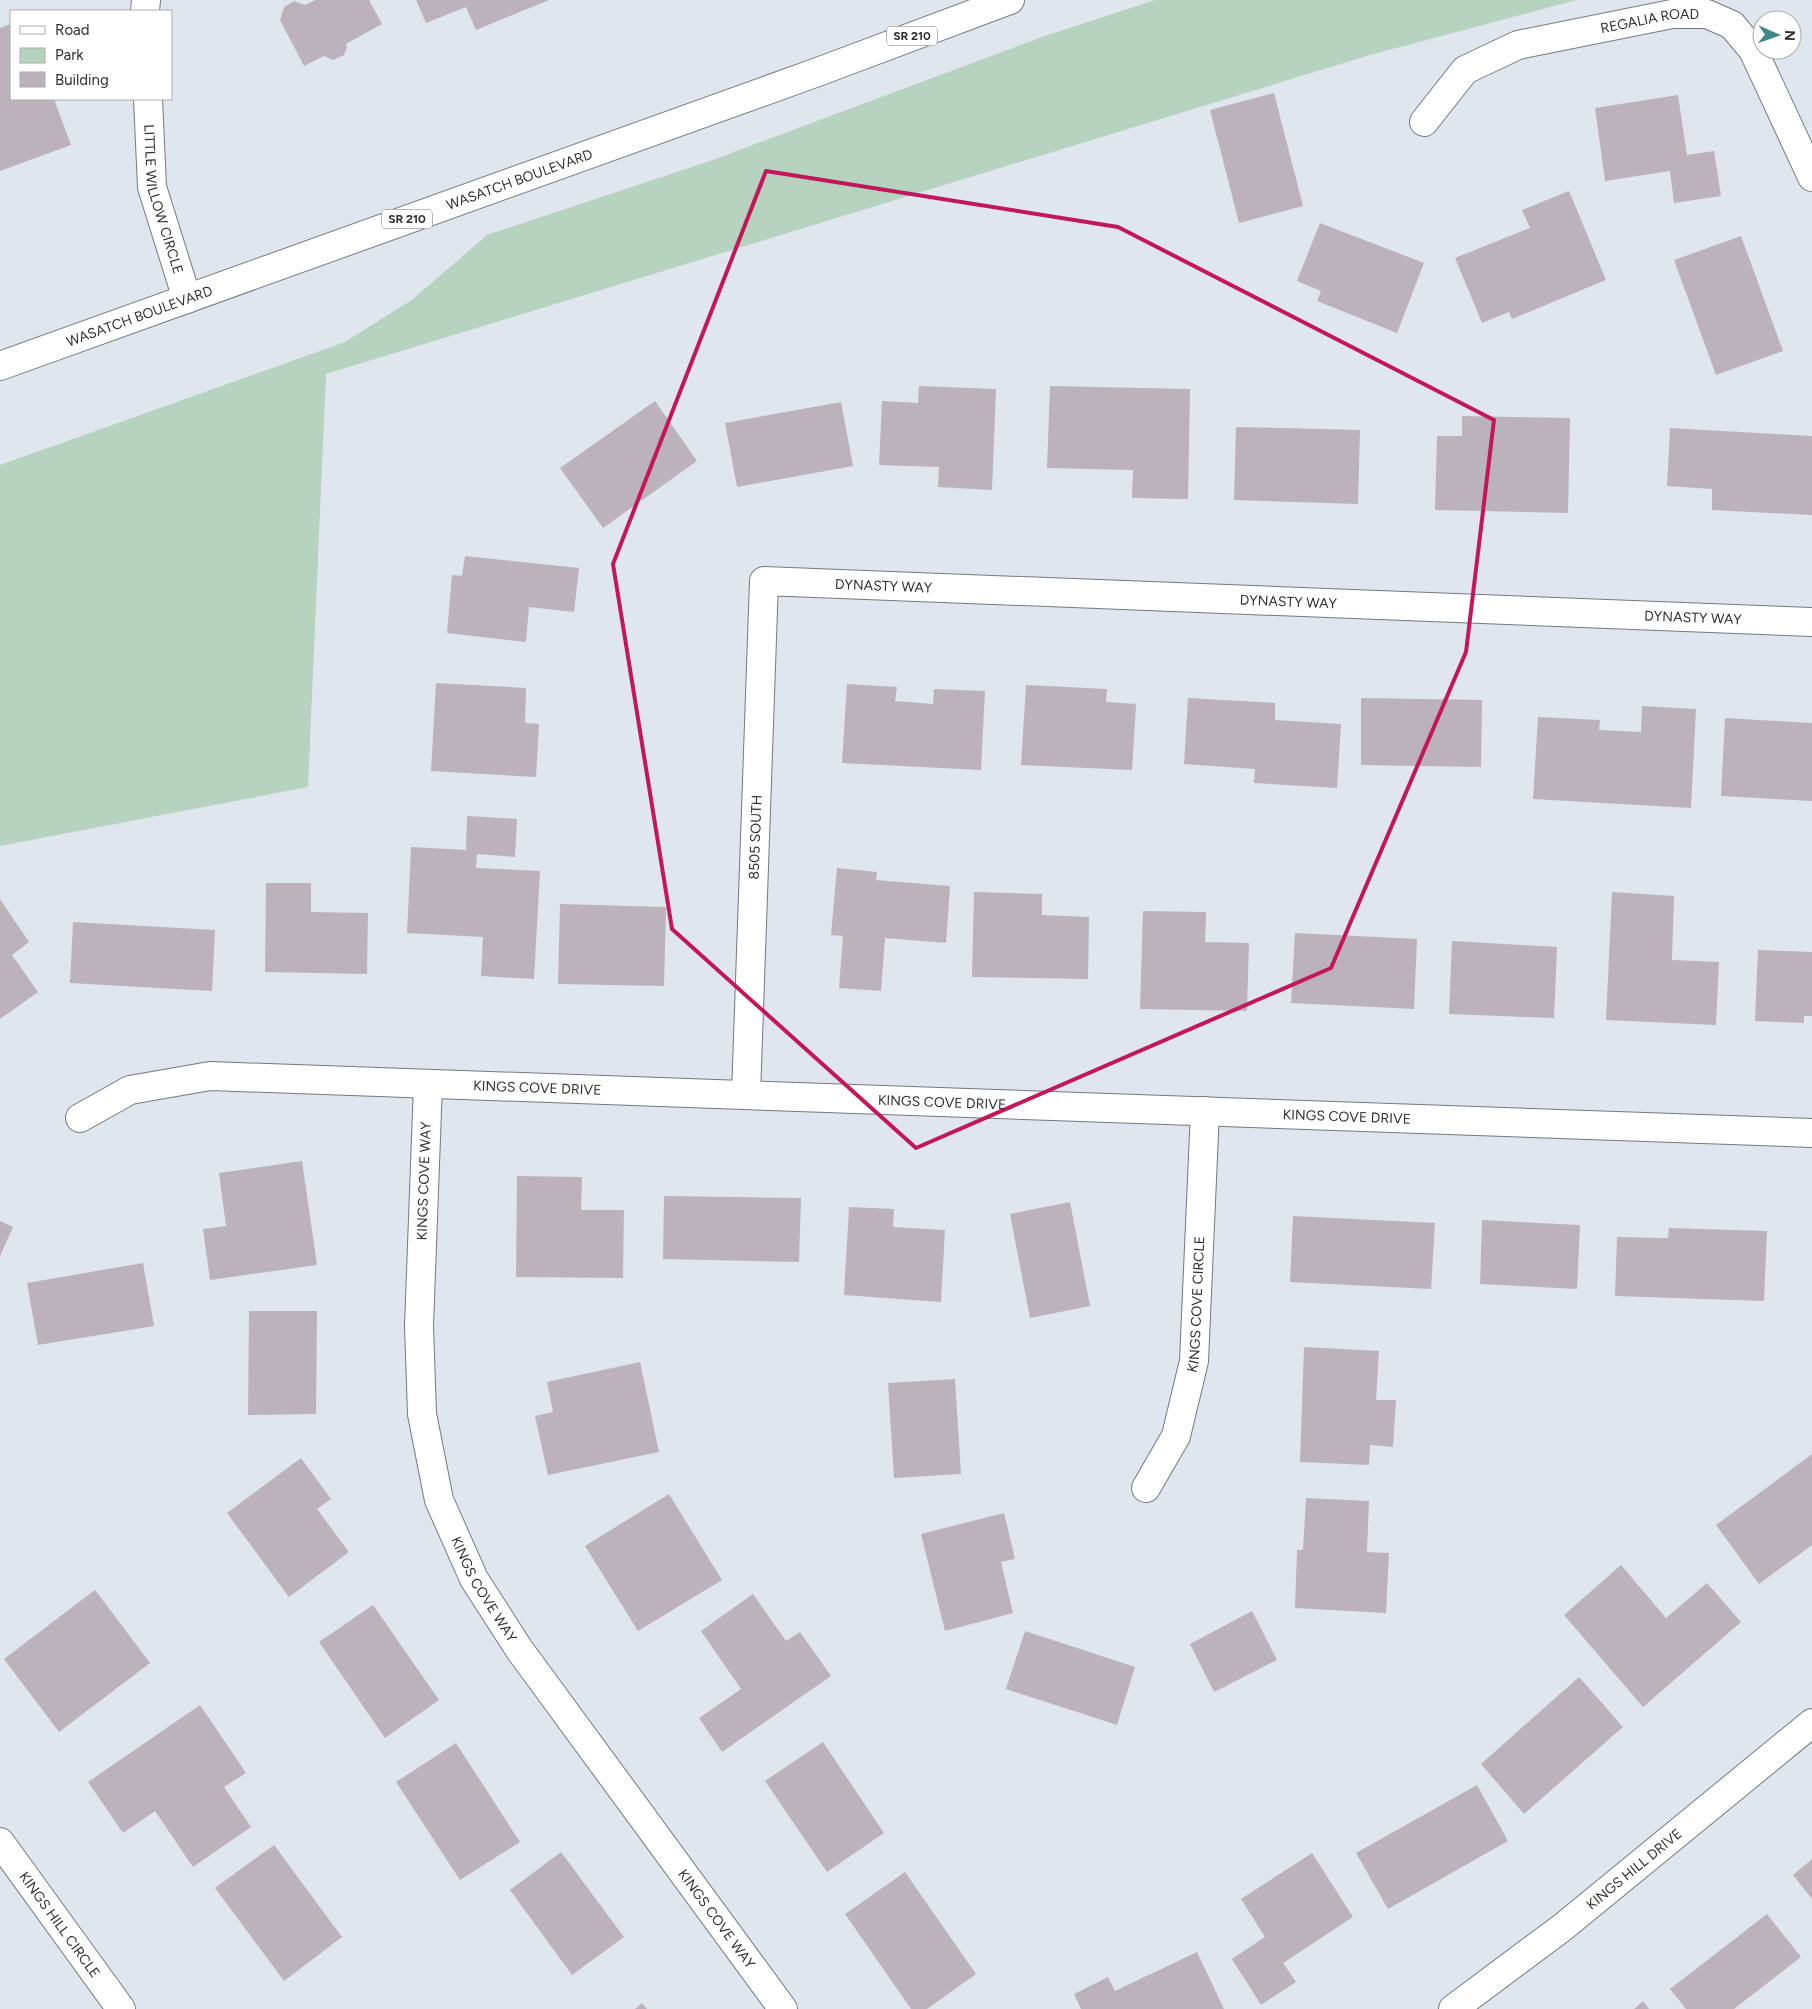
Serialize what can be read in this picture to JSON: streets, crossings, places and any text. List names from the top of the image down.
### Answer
{
  "streets": {
    "street": [
      "REGALIA ROAD",
      "SR 210",
      "WASATCH BOULEVARD",
      "LITTLE WILLOW CIRCLE",
      "DYNASTY WAY",
      "8505 SOUTH",
      "KINGS COVE DRIVE",
      "KINGS COVE WAY",
      "KINGS COVE CIRCLE",
      "KINGS HILL DRIVE",
      "KINGS HILL CIRCLE"
    ]
  },
  "crossings": [
    ["WASATCH BOULEVARD", "LITTLE WILLOW CIRCLE"],
    ["DYNASTY WAY", "8505 SOUTH"],
    ["8505 SOUTH", "KINGS COVE DRIVE"],
    ["KINGS COVE DRIVE", "KINGS COVE WAY"],
    ["KINGS COVE DRIVE", "KINGS COVE CIRCLE"]
  ],
  "legend": ["Road", "Park", "Building"],
  "north": "right"
}
